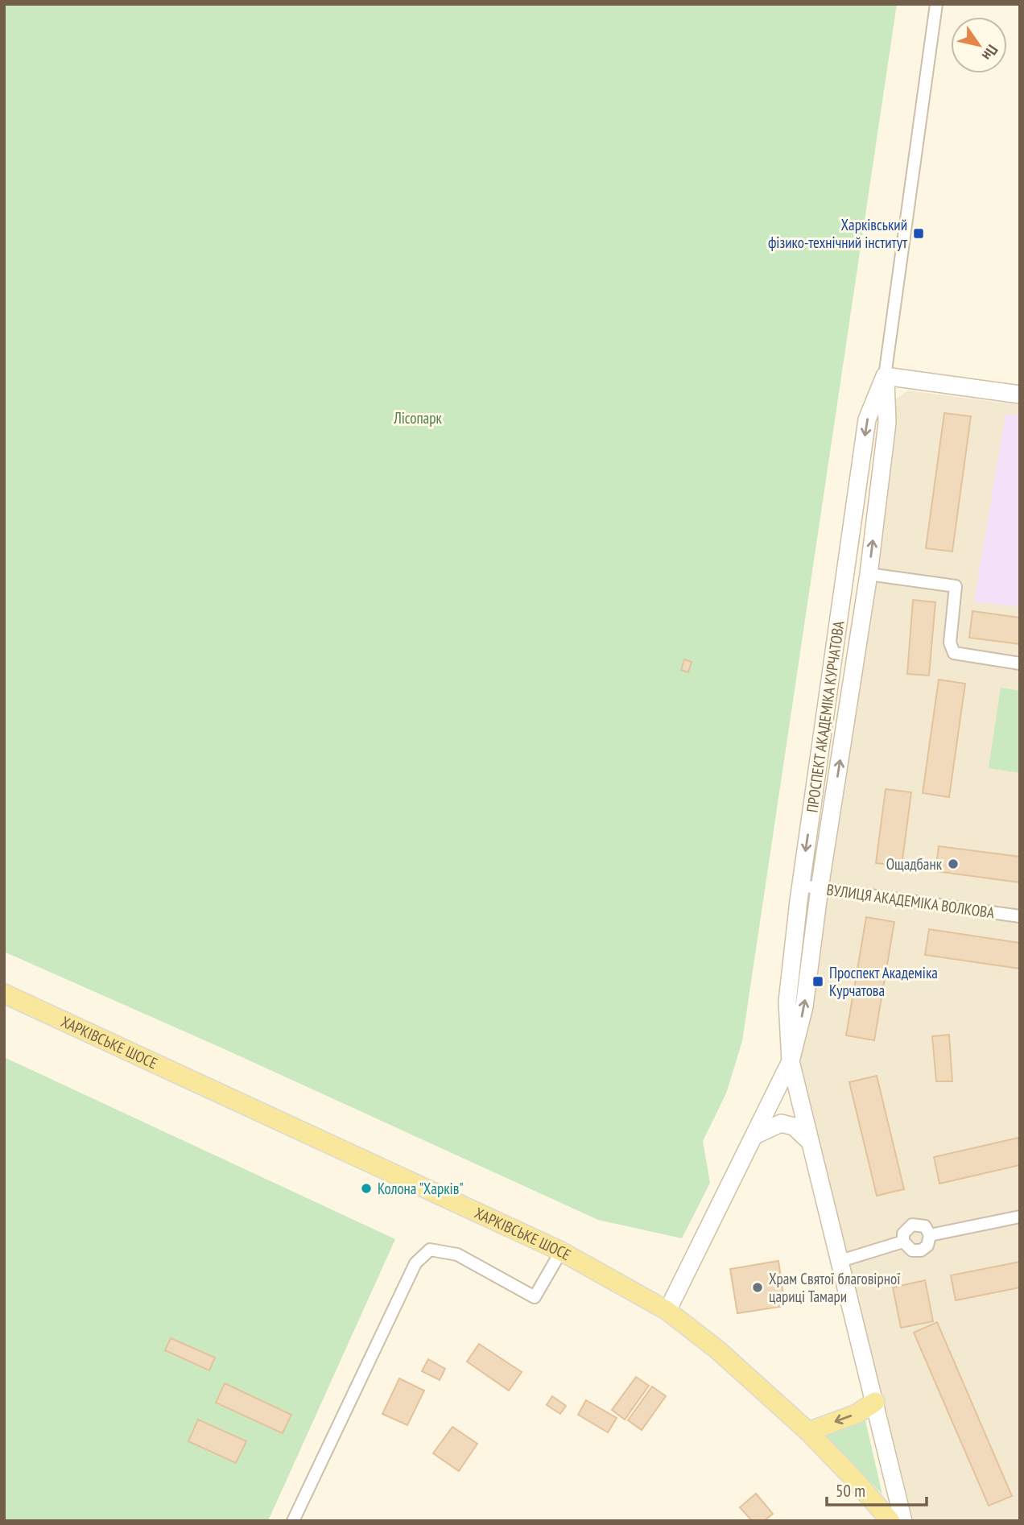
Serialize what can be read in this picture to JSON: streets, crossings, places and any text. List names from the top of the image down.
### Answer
{
  "streets": {
    "main road": ["ХАРКІВСЬКЕ ШОСЕ"],
    "street": ["ПРОСПЕКТ АКАДЕМІКА КУРЧАТОВА", "ВУЛИЦЯ АКАДЕМІКА ВОЛКОВА"]
  },
  "crossings": [
    ["ПРОСПЕКТ АКАДЕМІКА КУРЧАТОВА", "ВУЛИЦЯ АКАДЕМІКА ВОЛКОВА"]
  ],
  "parks": ["Лісопарк"],
  "places": {
    "transit": ["Харківський фізико-технічний інститут", "Проспект Академіка Курчатова"],
    "other": ["Ощадбанк", "Колона \"Харків\"", "Храм Святої благовірної цариці Тамари"]
  },
  "scale_bar": "50 m",
  "north": "bottom right"
}
